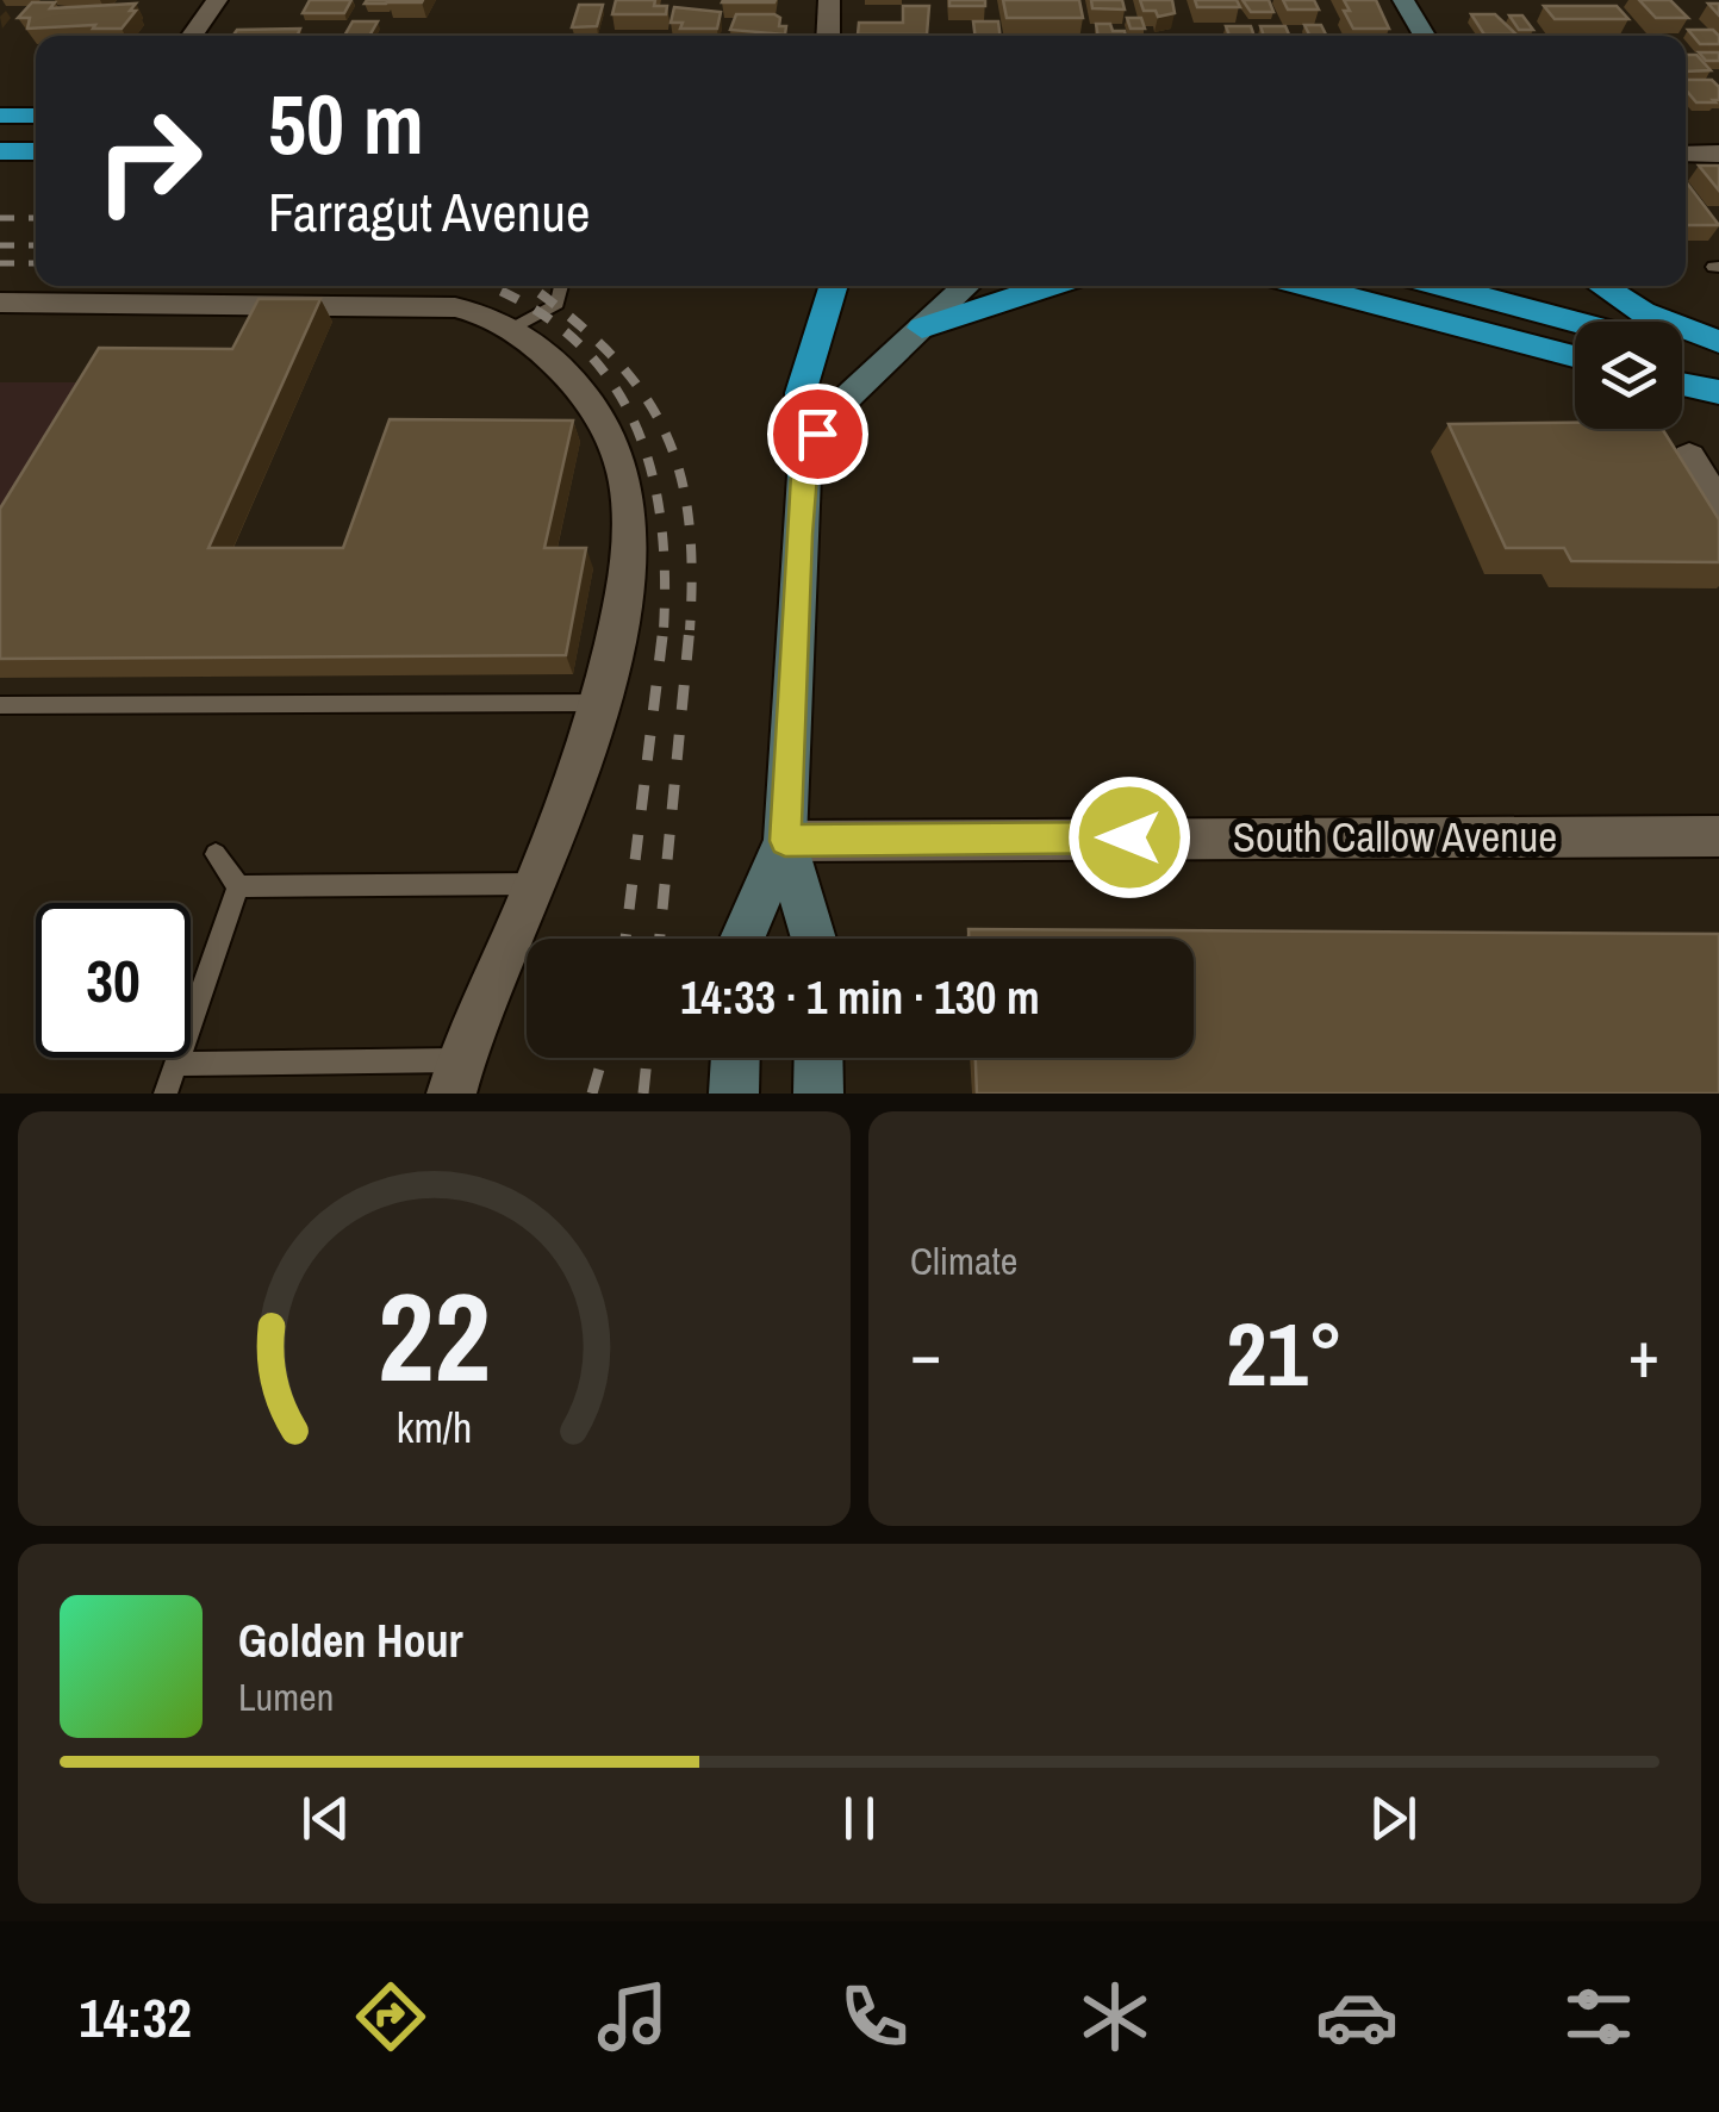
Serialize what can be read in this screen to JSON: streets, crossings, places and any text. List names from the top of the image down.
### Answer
{
  "streets": {
    "street": ["South Callow Avenue"]
  },
  "page": {
    "turn": ["50 m", "Farragut Avenue"],
    "limit": "30",
    "trip": "14:33 · 1 min · 130 m",
    "tile": "Climate",
    "heat": ["−", "21°", "+"],
    "song": ["Golden Hour", "Lumen"],
    "tabs": "14:32",
    "gauge": ["22", "km/h"]
  }
}
